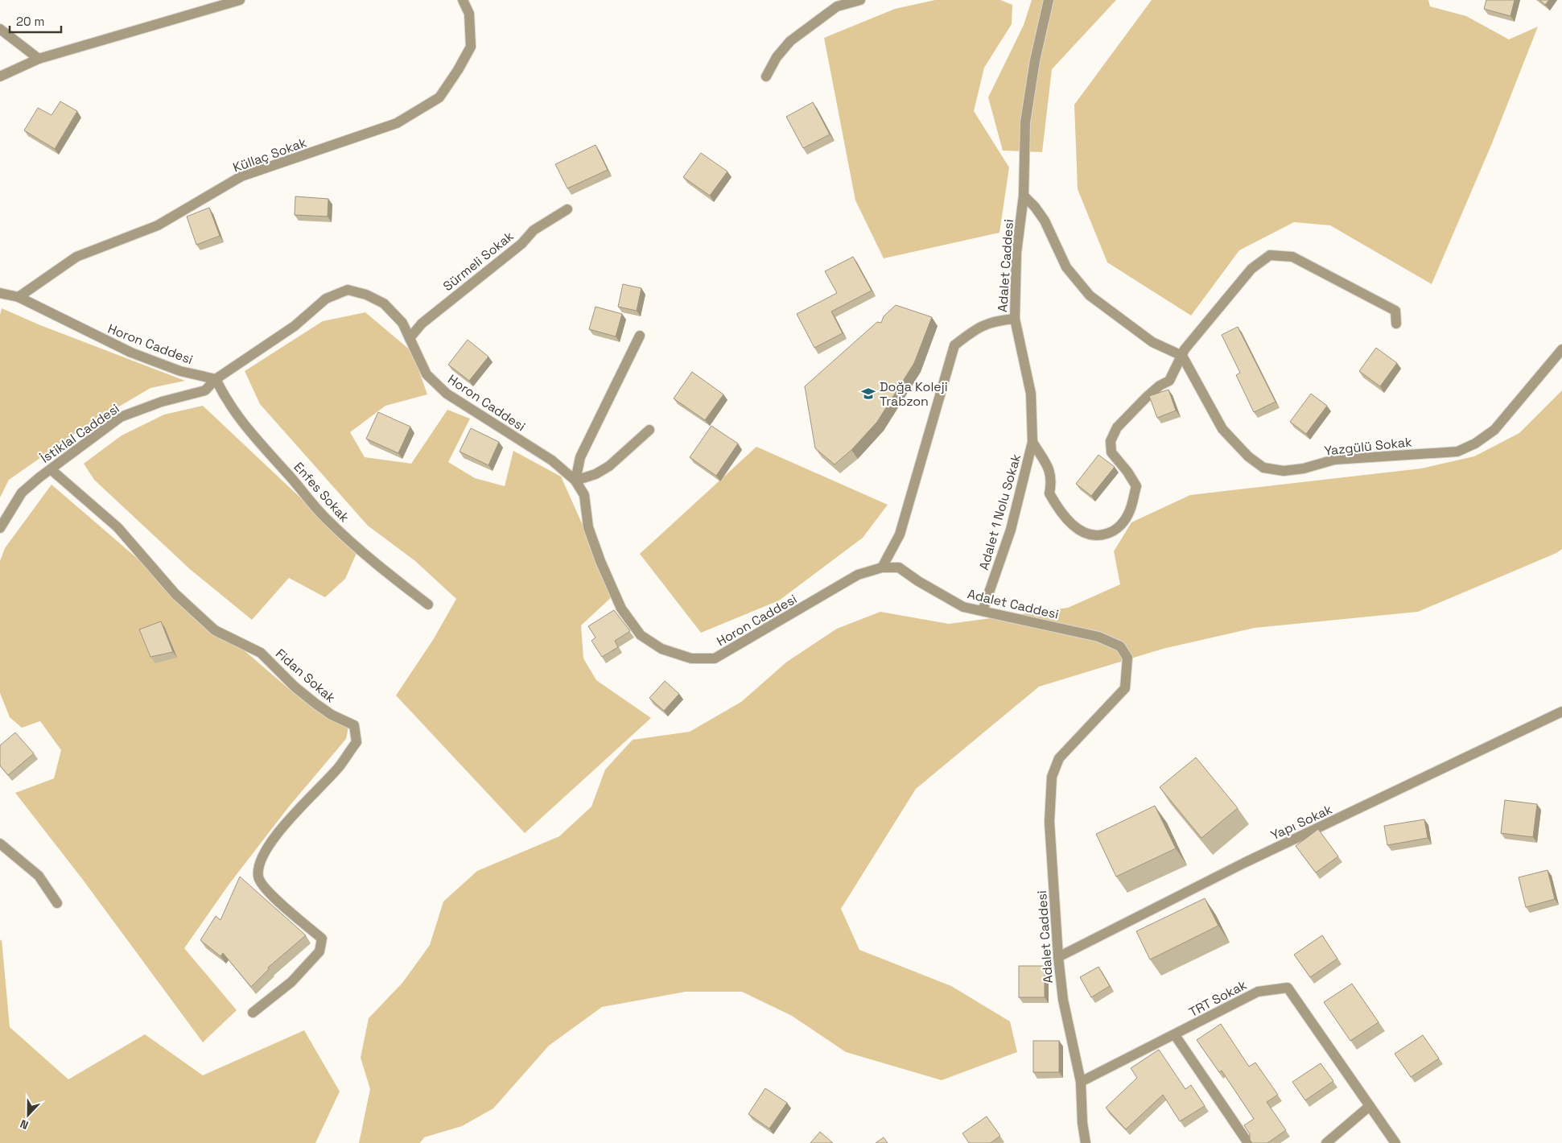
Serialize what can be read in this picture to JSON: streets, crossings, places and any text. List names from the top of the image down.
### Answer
{
  "streets": {
    "street": [
      "Küllaç Sokak",
      "Sürmeli Sokak",
      "Adalet Caddesi",
      "Horon Caddesi",
      "İstiklal Caddesi",
      "Yazgülü Sokak",
      "Enfes Sokak",
      "Adalet 1 Nolu Sokak",
      "Fidan Sokak",
      "Yapı Sokak",
      "TRT Sokak"
    ]
  },
  "crossings": [
    ["Küllaç Sokak", "Horon Caddesi"],
    ["Sürmeli Sokak", "Horon Caddesi"],
    ["Adalet Caddesi", "Horon Caddesi"],
    ["Adalet Caddesi", "Adalet 1 Nolu Sokak"],
    ["Adalet Caddesi", "Yapı Sokak"],
    ["Adalet Caddesi", "TRT Sokak"],
    ["Horon Caddesi", "İstiklal Caddesi"],
    ["Horon Caddesi", "Enfes Sokak"],
    ["İstiklal Caddesi", "Enfes Sokak"],
    ["İstiklal Caddesi", "Fidan Sokak"],
    ["Yazgülü Sokak", "Adalet 1 Nolu Sokak"]
  ],
  "places": {
    "school or university": ["Doğa Koleji Trabzon"]
  },
  "scale_bar": "20 m",
  "north": "bottom"
}
